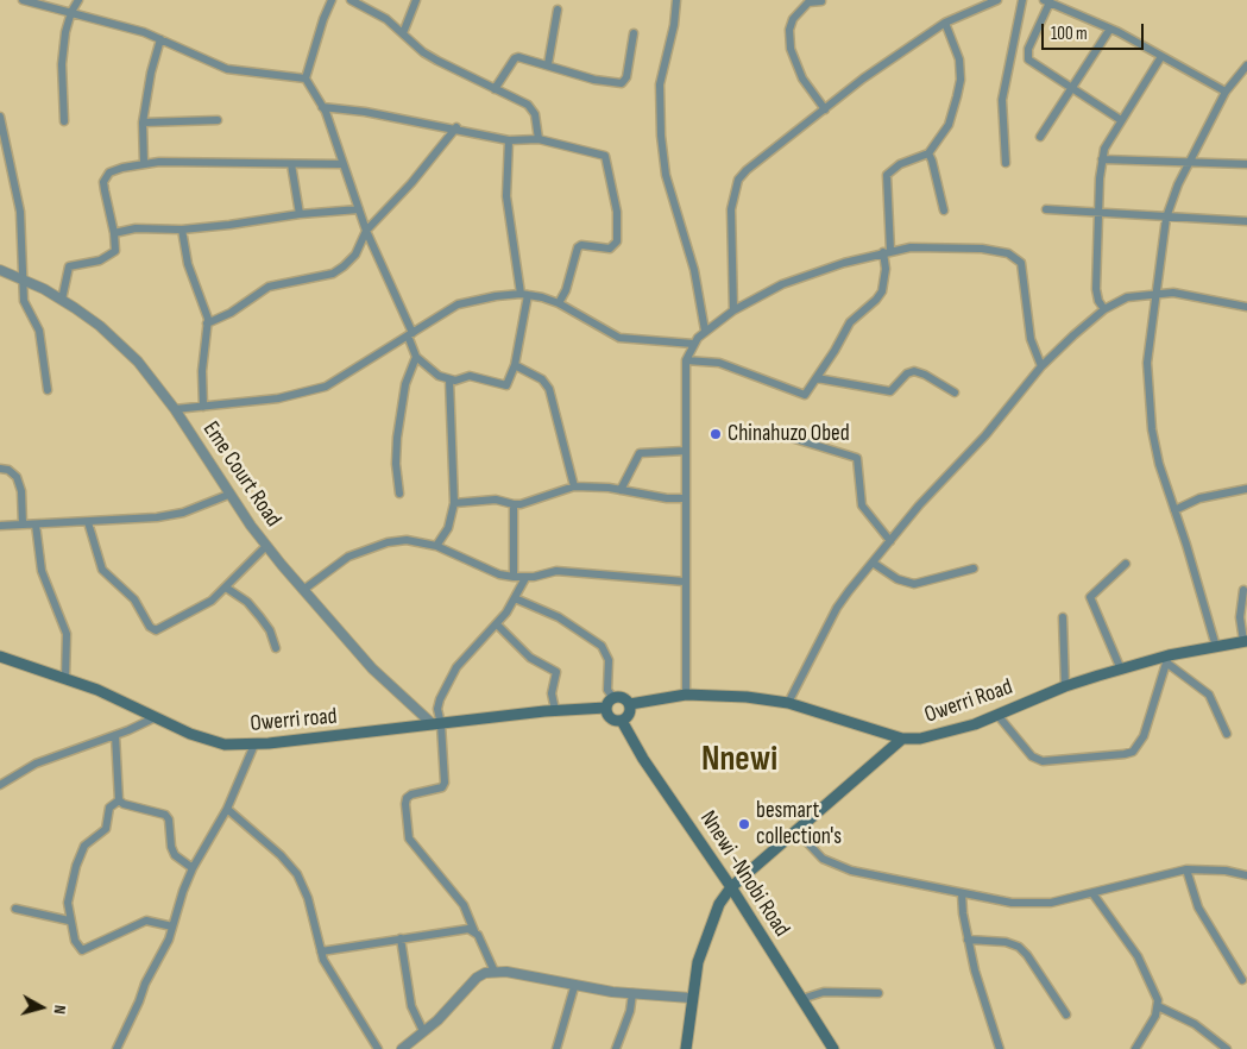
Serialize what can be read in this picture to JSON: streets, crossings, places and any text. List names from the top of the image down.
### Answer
{
  "streets": {
    "main road": ["Owerri Road", "Owerri road", "Nnewi -Nnobi Road"],
    "street": ["Eme Court Road"]
  },
  "crossings": [
    ["Eme Court Road", "Owerri road"],
    ["Owerri Road", "Owerri road"],
    ["Owerri Road", "Nnewi -Nnobi Road"],
    ["Owerri road", "Nnewi -Nnobi Road"]
  ],
  "districts": ["Nnewi"],
  "places": ["Chinahuzo Obed", "besmart collection's"],
  "scale_bar": "100 m",
  "north": "right"
}
